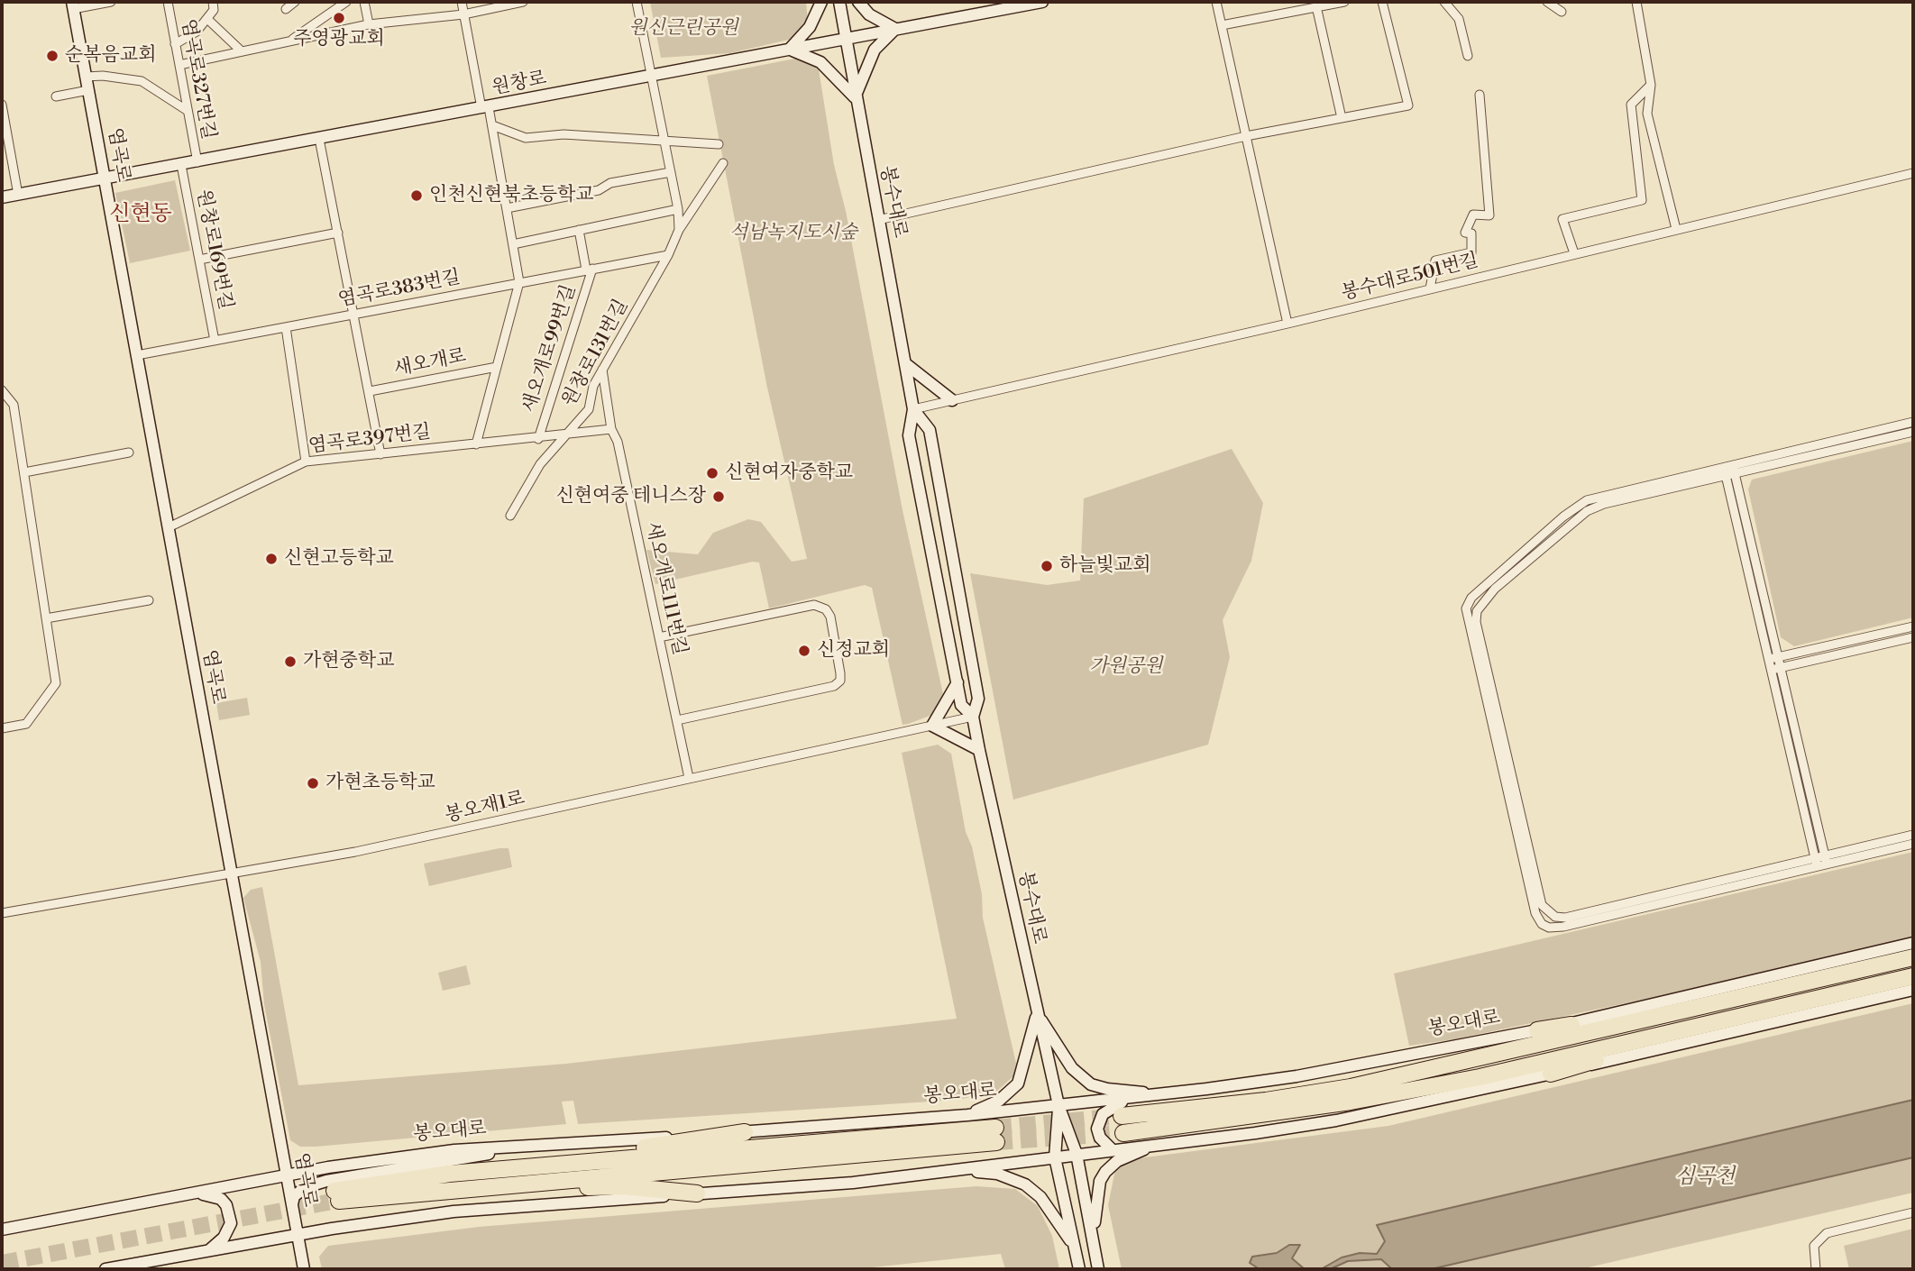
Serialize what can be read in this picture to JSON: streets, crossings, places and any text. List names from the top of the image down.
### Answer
{
  "streets": {
    "highway": ["봉오대로"],
    "main road": ["원창로", "염곡로", "봉수대로"],
    "street": [
      "염곡로327번길",
      "원창로169번길",
      "봉수대로501번길",
      "염곡로383번길",
      "새오개로99번길",
      "원창로131번길",
      "새오개로",
      "염곡로397번길",
      "새오개로111번길",
      "봉오재1로"
    ]
  },
  "crossings": [
    ["염곡로327번길", "원창로"],
    ["원창로", "염곡로"],
    ["원창로", "봉수대로"],
    ["원창로", "원창로169번길"],
    ["원창로", "원창로131번길"],
    ["원창로", "새오개로"],
    ["염곡로", "염곡로383번길"],
    ["염곡로", "염곡로397번길"],
    ["염곡로", "봉오재1로"],
    ["염곡로", "봉오대로"],
    ["봉수대로", "봉수대로501번길"],
    ["봉수대로", "봉오재1로"],
    ["봉수대로", "봉오대로"],
    ["원창로169번길", "염곡로383번길"],
    ["염곡로383번길", "새오개로99번길"],
    ["염곡로383번길", "새오개로"],
    ["새오개로99번길", "원창로131번길"],
    ["새오개로99번길", "새오개로"],
    ["원창로131번길", "새오개로111번길"],
    ["새오개로", "염곡로397번길"],
    ["새오개로111번길", "봉오재1로"]
  ],
  "districts": ["신현동"],
  "water": ["심곡천"],
  "parks": ["원신근린공원", "석남녹지도시숲", "가원공원"],
  "places": [
    "주영광교회",
    "순복음교회",
    "인천신현북초등학교",
    "신현여자중학교",
    "신현여중 테니스장",
    "신현고등학교",
    "하늘빛교회",
    "신정교회",
    "가현중학교",
    "가현초등학교"
  ]
}
